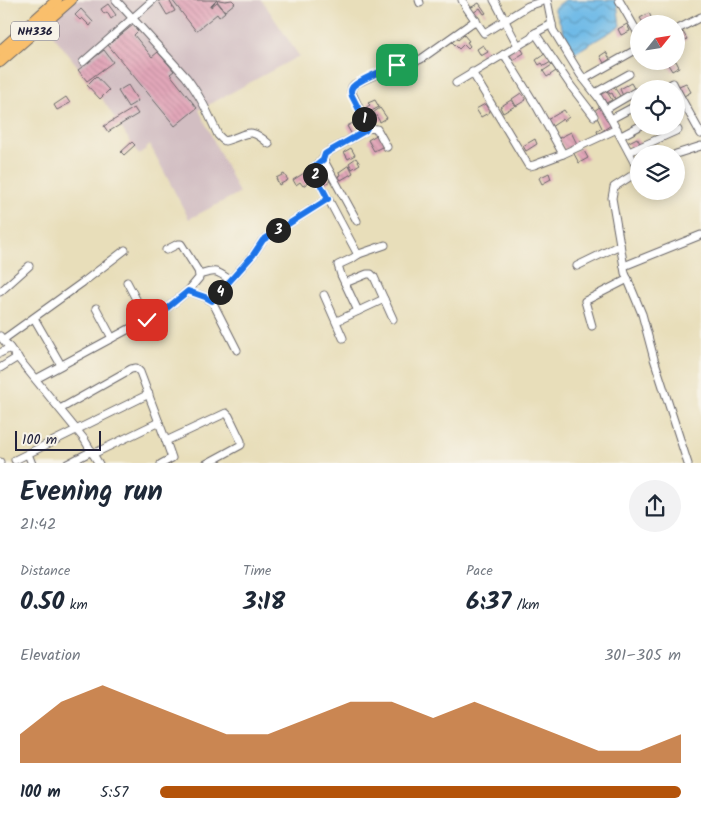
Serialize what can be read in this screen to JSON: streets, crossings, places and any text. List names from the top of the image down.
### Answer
{
  "streets": {
    "highway": ["NH336"]
  },
  "scale_bar": "100 m",
  "north": "top right",
  "page": {
    "pins": [
      "1",
      "2",
      "3",
      "4"
    ],
    "scale": "100 m",
    "heading": ["Evening run", "21:42"],
    "stats": [
      ["Distance", "0.50 km"],
      ["Time", "3:18"],
      ["Pace", "6:37 /km"]
    ],
    "chart": ["Elevation", "301–305 m"],
    "list": [
      {
        "name": "100 m",
        "note": "5:57"
      }
    ]
  }
}
